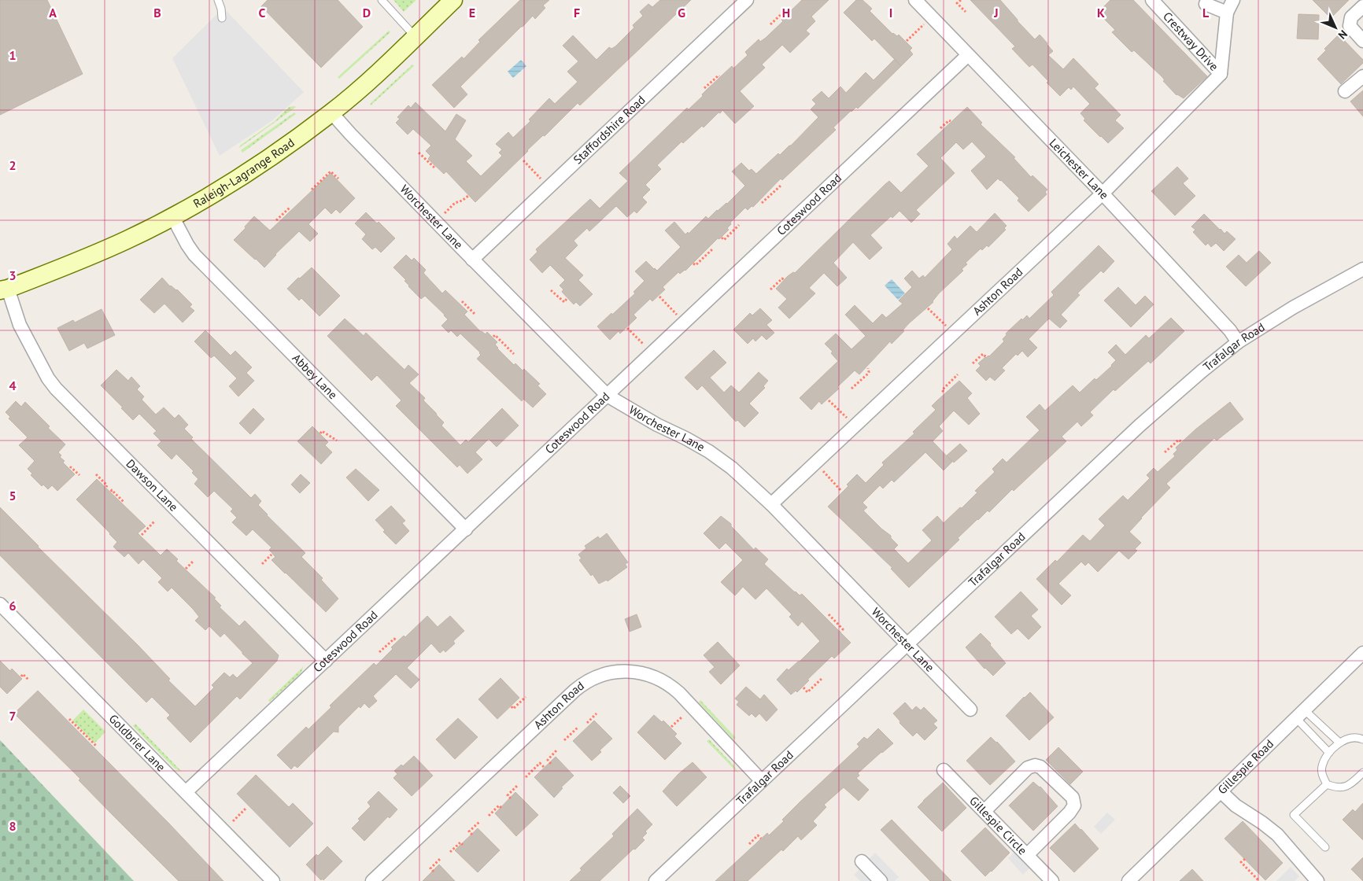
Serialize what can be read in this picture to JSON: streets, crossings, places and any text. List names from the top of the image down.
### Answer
{
  "streets": {
    "main road": ["Raleigh-Lagrange Road"],
    "street": [
      "Crestway Drive",
      "Staffordshire Road",
      "Leichester Lane",
      "Coteswood Road",
      "Worchester Lane",
      "Ashton Road",
      "Trafalgar Road",
      "Abbey Lane",
      "Dawson Lane",
      "Goldbrier Lane",
      "Gillespie Road",
      "Gillespie Circle"
    ]
  },
  "crossings": [
    ["Crestway Drive", "Ashton Road"],
    ["Staffordshire Road", "Worchester Lane"],
    ["Leichester Lane", "Coteswood Road"],
    ["Leichester Lane", "Ashton Road"],
    ["Leichester Lane", "Trafalgar Road"],
    ["Raleigh-Lagrange Road", "Worchester Lane"],
    ["Raleigh-Lagrange Road", "Abbey Lane"],
    ["Raleigh-Lagrange Road", "Dawson Lane"],
    ["Coteswood Road", "Worchester Lane"],
    ["Coteswood Road", "Abbey Lane"],
    ["Coteswood Road", "Dawson Lane"],
    ["Coteswood Road", "Goldbrier Lane"],
    ["Worchester Lane", "Ashton Road"],
    ["Worchester Lane", "Trafalgar Road"],
    ["Ashton Road", "Trafalgar Road"]
  ],
  "north": "bottom right",
  "grid": {
    "columns": [
      "A",
      "B",
      "C",
      "D",
      "E",
      "F",
      "G",
      "H",
      "I",
      "J",
      "K",
      "L"
    ],
    "rows": [
      "1",
      "2",
      "3",
      "4",
      "5",
      "6",
      "7",
      "8"
    ]
  }
}
